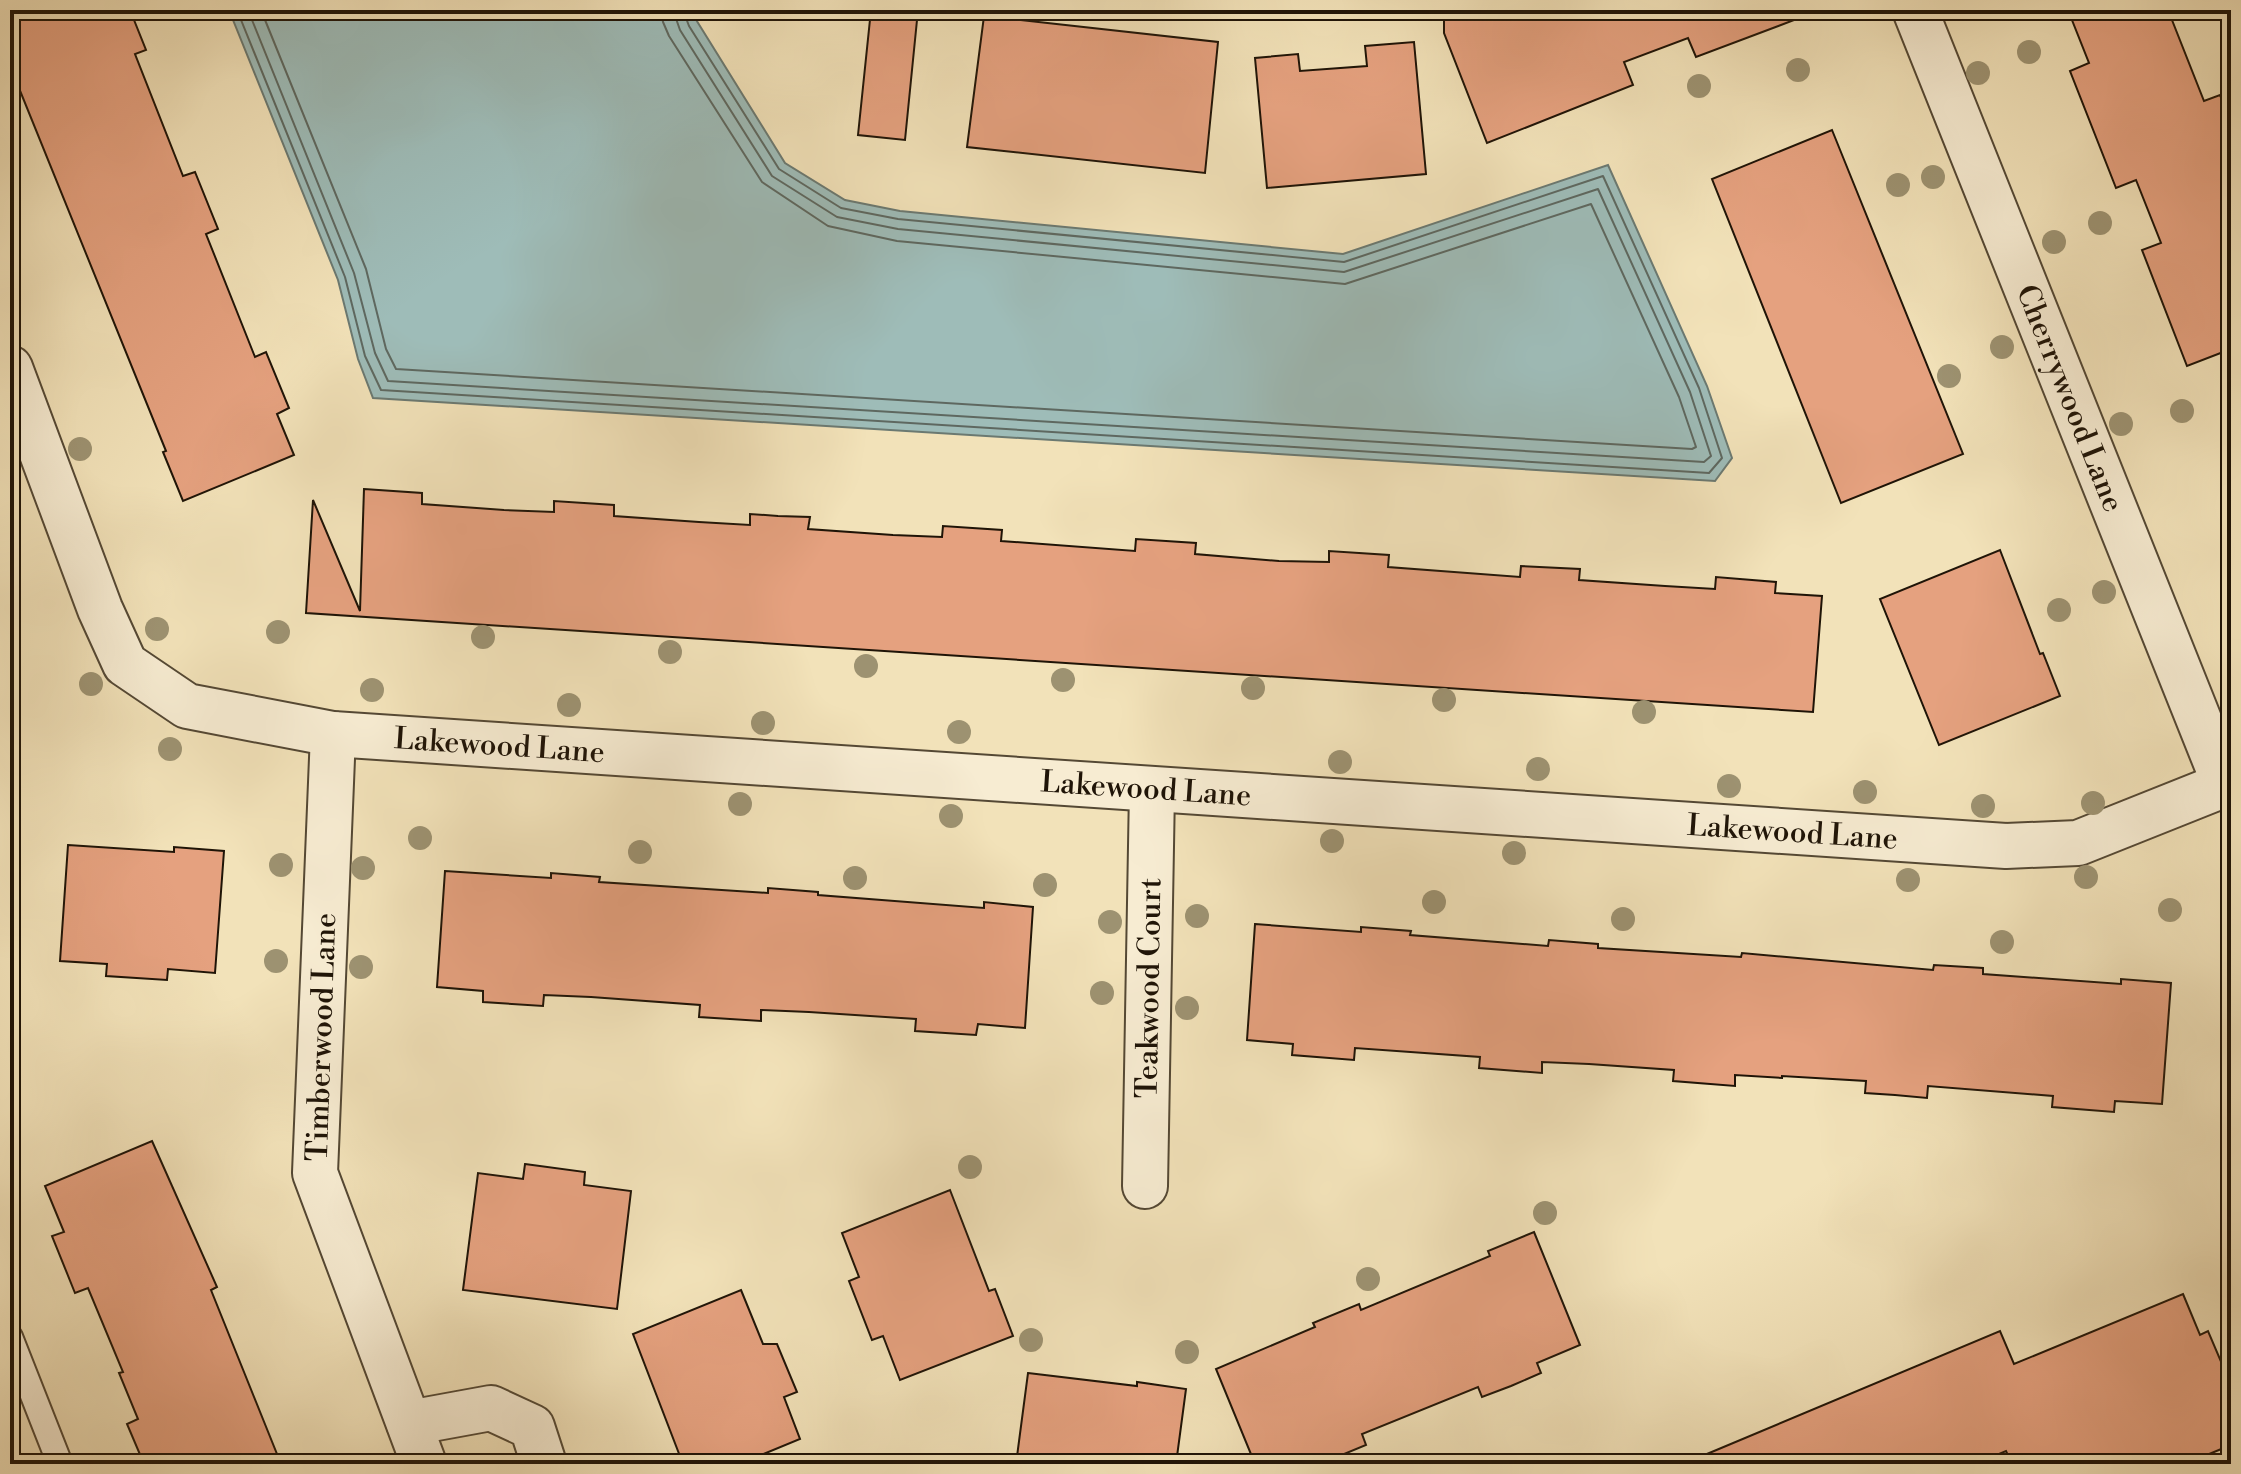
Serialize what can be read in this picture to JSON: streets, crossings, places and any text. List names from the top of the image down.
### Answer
{
  "streets": {
    "street": [
      "Cherrywood Lane",
      "Lakewood Lane",
      "Teakwood Court",
      "Timberwood Lane"
    ]
  },
  "crossings": [
    ["Cherrywood Lane", "Lakewood Lane"],
    ["Lakewood Lane", "Teakwood Court"],
    ["Lakewood Lane", "Timberwood Lane"]
  ]
}
